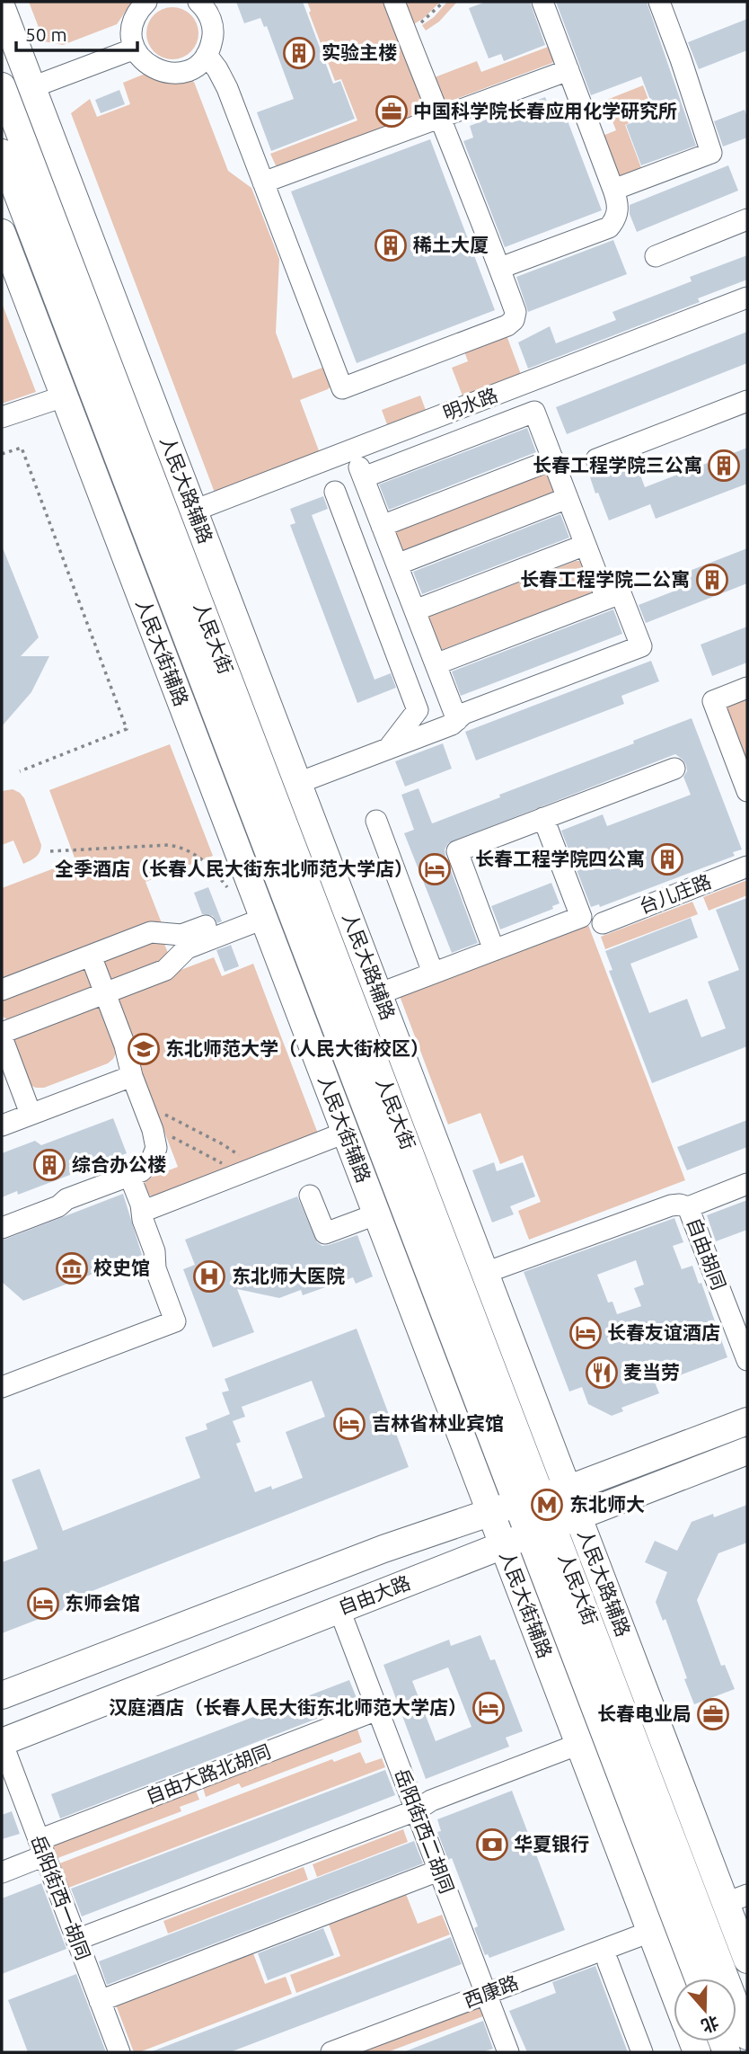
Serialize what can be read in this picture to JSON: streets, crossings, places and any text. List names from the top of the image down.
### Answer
{
  "streets": {
    "main road": [
      "人民大路辅路",
      "人民大街",
      "人民大街辅路",
      "自由大路"
    ],
    "street": [
      "明水路",
      "台儿庄路",
      "自由胡同",
      "自由大路北胡同",
      "岳阳街西二胡同",
      "岳阳街西一胡同",
      "西康路"
    ]
  },
  "crossings": [
    ["明水路", "人民大路辅路"],
    ["人民大路辅路", "自由大路"],
    ["人民大街", "自由大路"],
    ["人民大街辅路", "自由大路"],
    ["人民大街辅路", "西康路"],
    ["自由大路", "岳阳街西二胡同"],
    ["自由大路", "岳阳街西一胡同"],
    ["自由大路北胡同", "岳阳街西二胡同"],
    ["自由大路北胡同", "岳阳街西一胡同"],
    ["岳阳街西二胡同", "西康路"]
  ],
  "places": {
    "building": [
      "实验主楼",
      "稀土大厦",
      "长春工程学院三公寓",
      "长春工程学院二公寓",
      "长春工程学院四公寓",
      "综合办公楼"
    ],
    "office": ["中国科学院长春应用化学研究所", "长春电业局"],
    "hotel": [
      "全季酒店（长春人民大街东北师范大学店）",
      "长春友谊酒店",
      "吉林省林业宾馆",
      "东师会馆",
      "汉庭酒店（长春人民大街东北师范大学店）"
    ],
    "school or university": ["东北师范大学（人民大街校区）"],
    "museum": ["校史馆"],
    "hospital": ["东北师大医院"],
    "restaurant": ["麦当劳"],
    "metro station": ["东北师大"],
    "bank": ["华夏银行"]
  },
  "scale_bar": "50 m",
  "north": "bottom"
}
